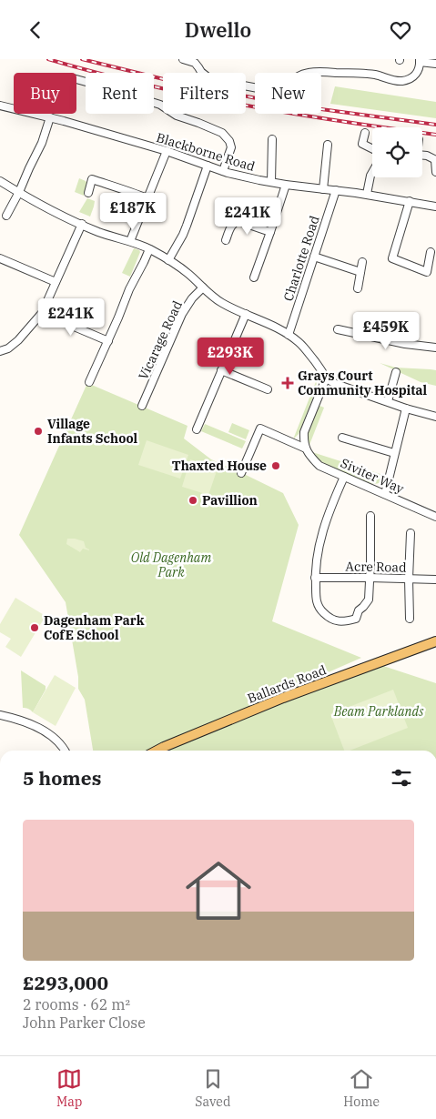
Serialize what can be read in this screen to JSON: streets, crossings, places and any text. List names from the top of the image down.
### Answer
{
  "streets": {
    "main road": ["Ballards Road"],
    "street": [
      "Blackborne Road",
      "Charlotte Road",
      "Vicarage Road",
      "Siviter Way",
      "Acre Road"
    ]
  },
  "crossings": [
    ["Blackborne Road", "Charlotte Road"]
  ],
  "parks": ["Old Dagenham Park", "Beam Parklands"],
  "places": {
    "health": ["Grays Court Community Hospital"],
    "other": [
      "Village Infants School",
      "Thaxted House",
      "Pavillion",
      "Dagenham Park CofE School"
    ]
  },
  "page": {
    "header": "Dwello",
    "chip": [
      "Buy",
      "Rent",
      "Filters",
      "New"
    ],
    "price": [
      "£187K",
      "£241K",
      "£241K",
      "£459K",
      "£293K"
    ],
    "heading": "5 homes",
    "list": [
      {
        "name": "£293,000",
        "note": "2 rooms · 62 m² · John Parker Close"
      }
    ],
    "tabs": ["Map", "Saved", "Home"]
  }
}
